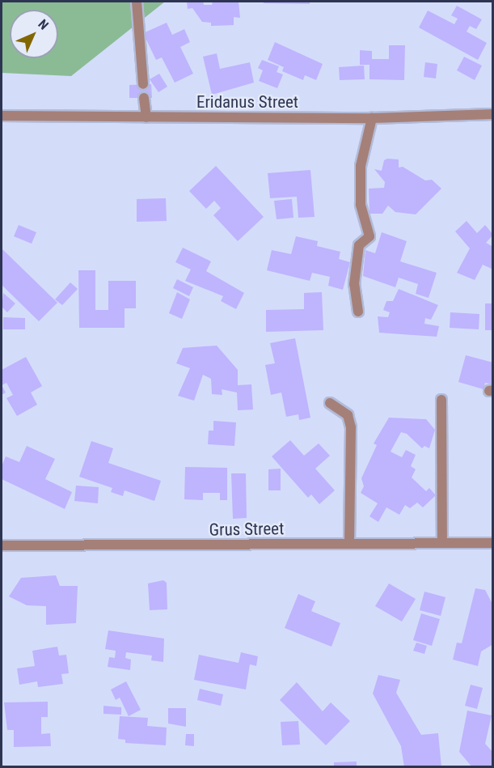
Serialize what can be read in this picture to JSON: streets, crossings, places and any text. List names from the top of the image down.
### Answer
{
  "streets": {
    "street": ["Eridanus Street", "Grus Street"]
  },
  "north": "top right"
}
